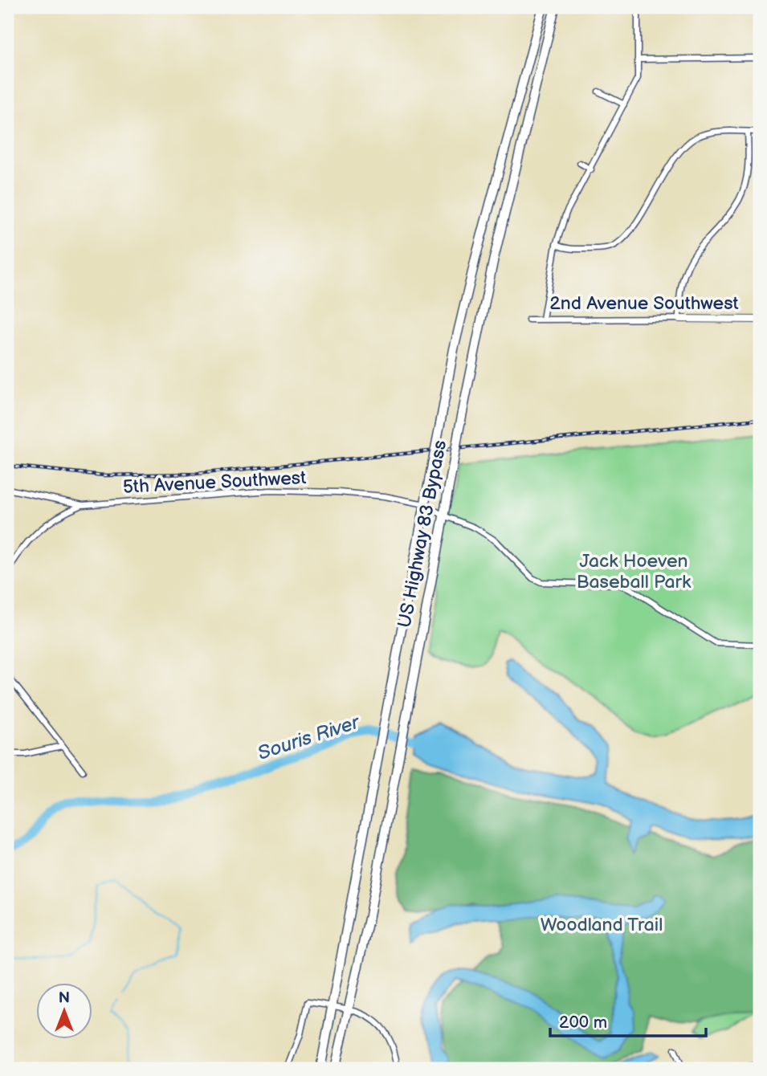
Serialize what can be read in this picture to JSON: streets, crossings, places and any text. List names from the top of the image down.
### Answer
{
  "streets": {
    "highway": ["US Highway 83 Bypass"],
    "street": ["2nd Avenue Southwest", "5th Avenue Southwest"]
  },
  "crossings": [
    ["5th Avenue Southwest", "US Highway 83 Bypass"]
  ],
  "water": ["Souris River"],
  "parks": ["Jack Hoeven Baseball Park", "Woodland Trail"],
  "scale_bar": "200 m",
  "north": "top"
}
